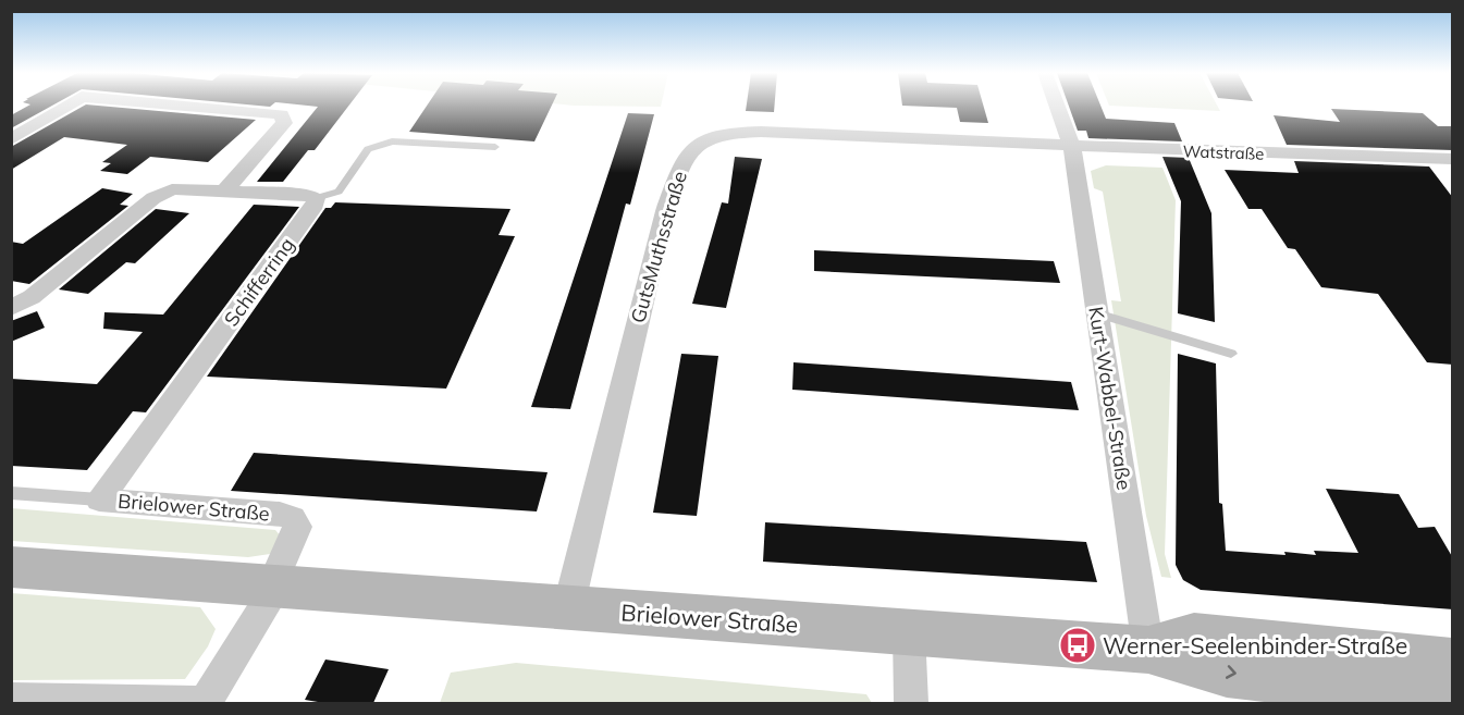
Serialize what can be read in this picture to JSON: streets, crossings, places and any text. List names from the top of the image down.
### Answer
{
  "streets": {
    "main road": ["Brielower Straße"],
    "street": [
      "Watstraße",
      "GutsMuthsstraße",
      "Schifferring",
      "Kurt-Wabbel-Straße"
    ]
  },
  "crossings": [
    ["Watstraße", "GutsMuthsstraße"],
    ["Watstraße", "Kurt-Wabbel-Straße"],
    ["GutsMuthsstraße", "Kurt-Wabbel-Straße"],
    ["GutsMuthsstraße", "Brielower Straße"],
    ["Schifferring", "Brielower Straße"],
    ["Kurt-Wabbel-Straße", "Brielower Straße"]
  ],
  "places": {
    "bus stop": ["Werner-Seelenbinder-Straße"]
  }
}
